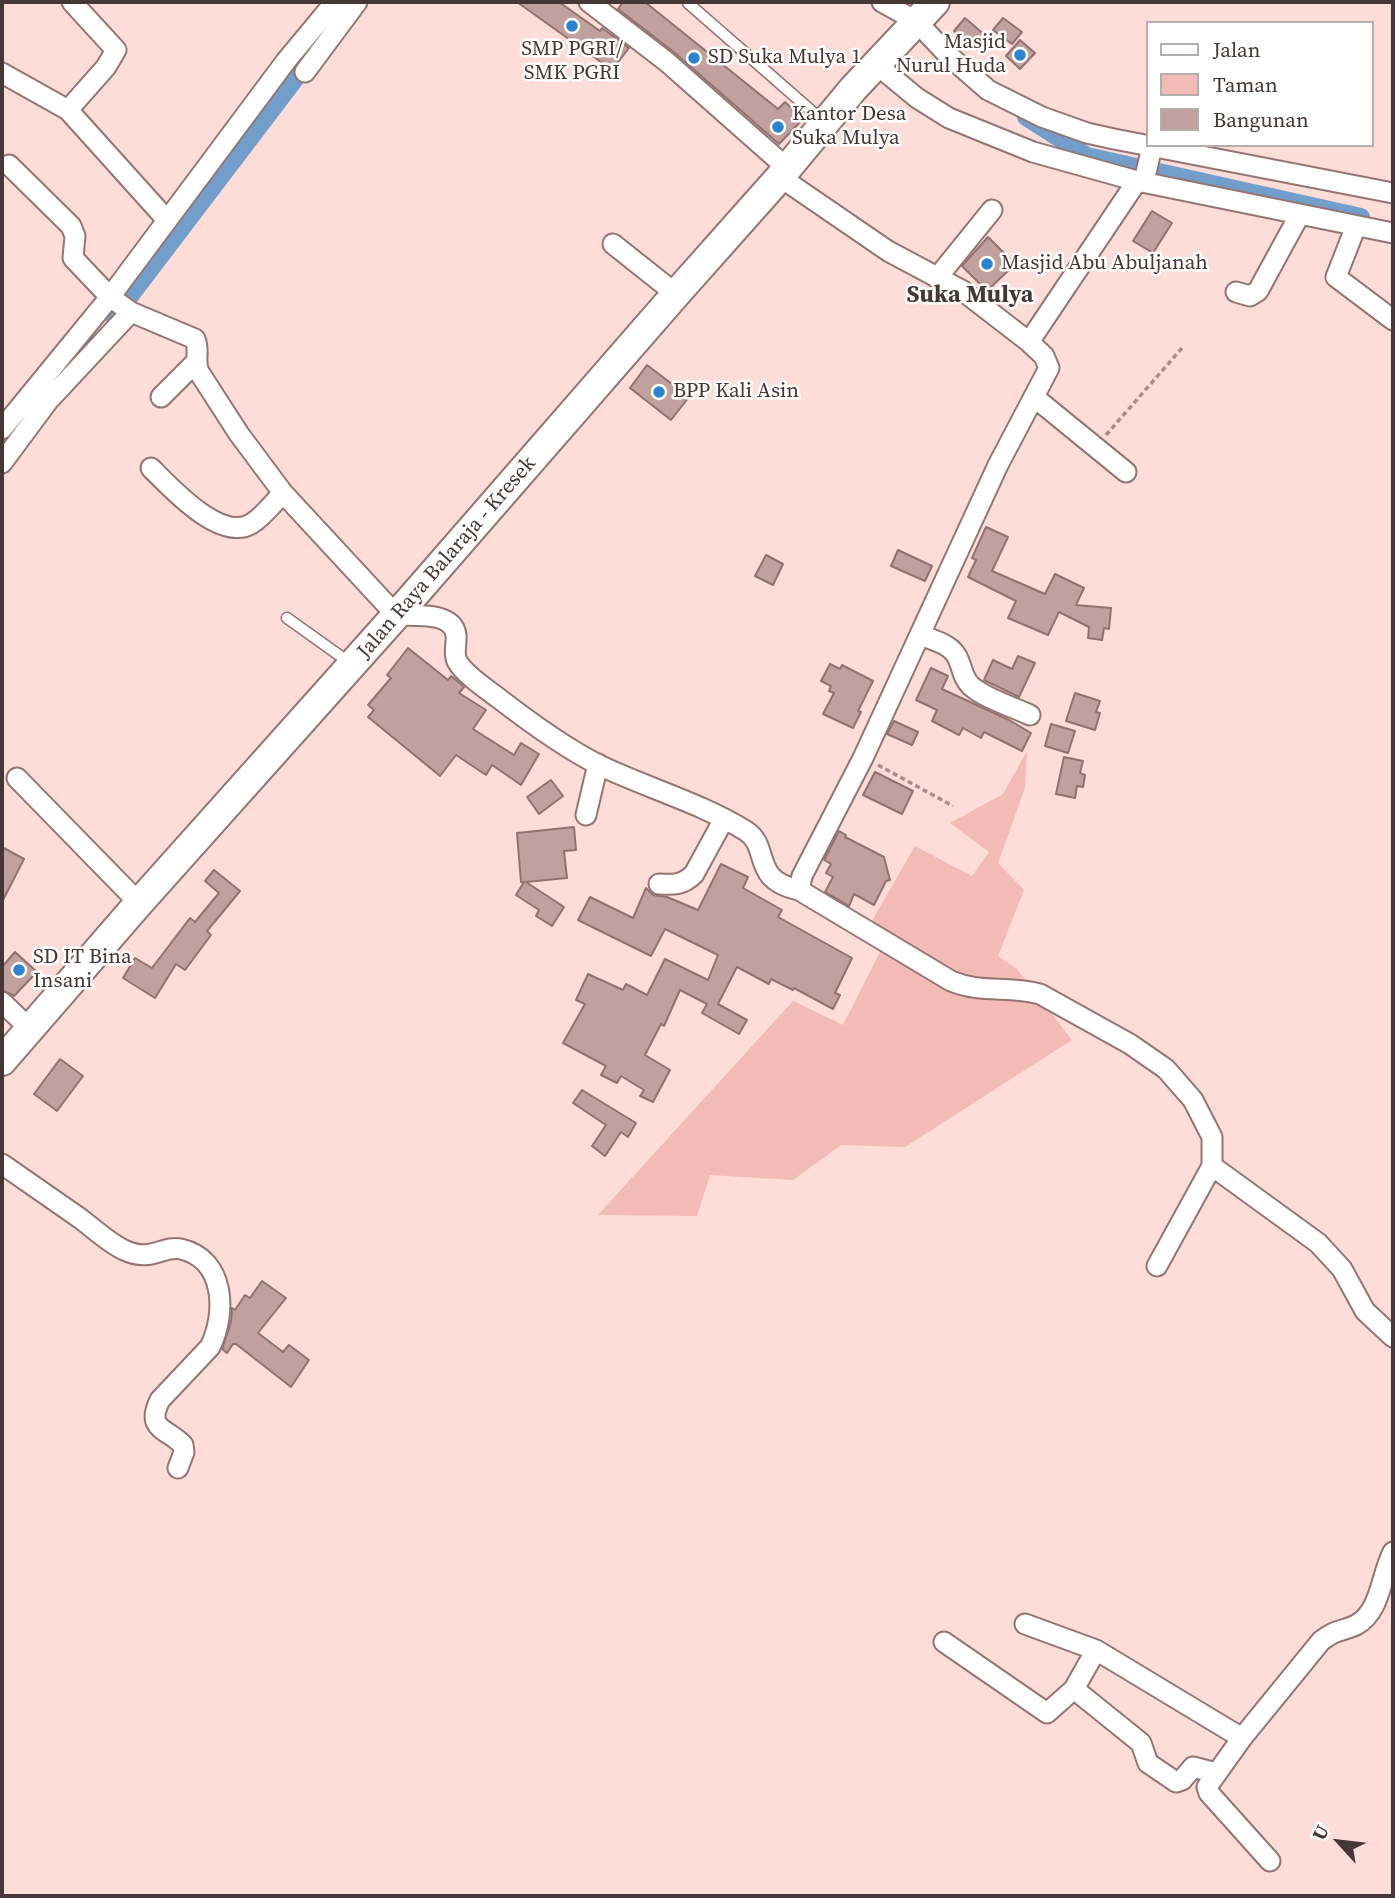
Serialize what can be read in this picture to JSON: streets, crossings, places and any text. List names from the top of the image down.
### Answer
{
  "streets": {
    "street": ["Jalan Raya Balaraja - Kresek"]
  },
  "districts": ["Suka Mulya"],
  "places": [
    "SMP PGRI/ SMK PGRI",
    "Masjid Nurul Huda",
    "SD Suka Mulya 1",
    "Kantor Desa Suka Mulya",
    "Masjid Abu Abuljanah",
    "BPP Kali Asin",
    "SD IT Bina Insani"
  ],
  "legend": ["Jalan", "Taman", "Bangunan"],
  "north": "top left"
}
